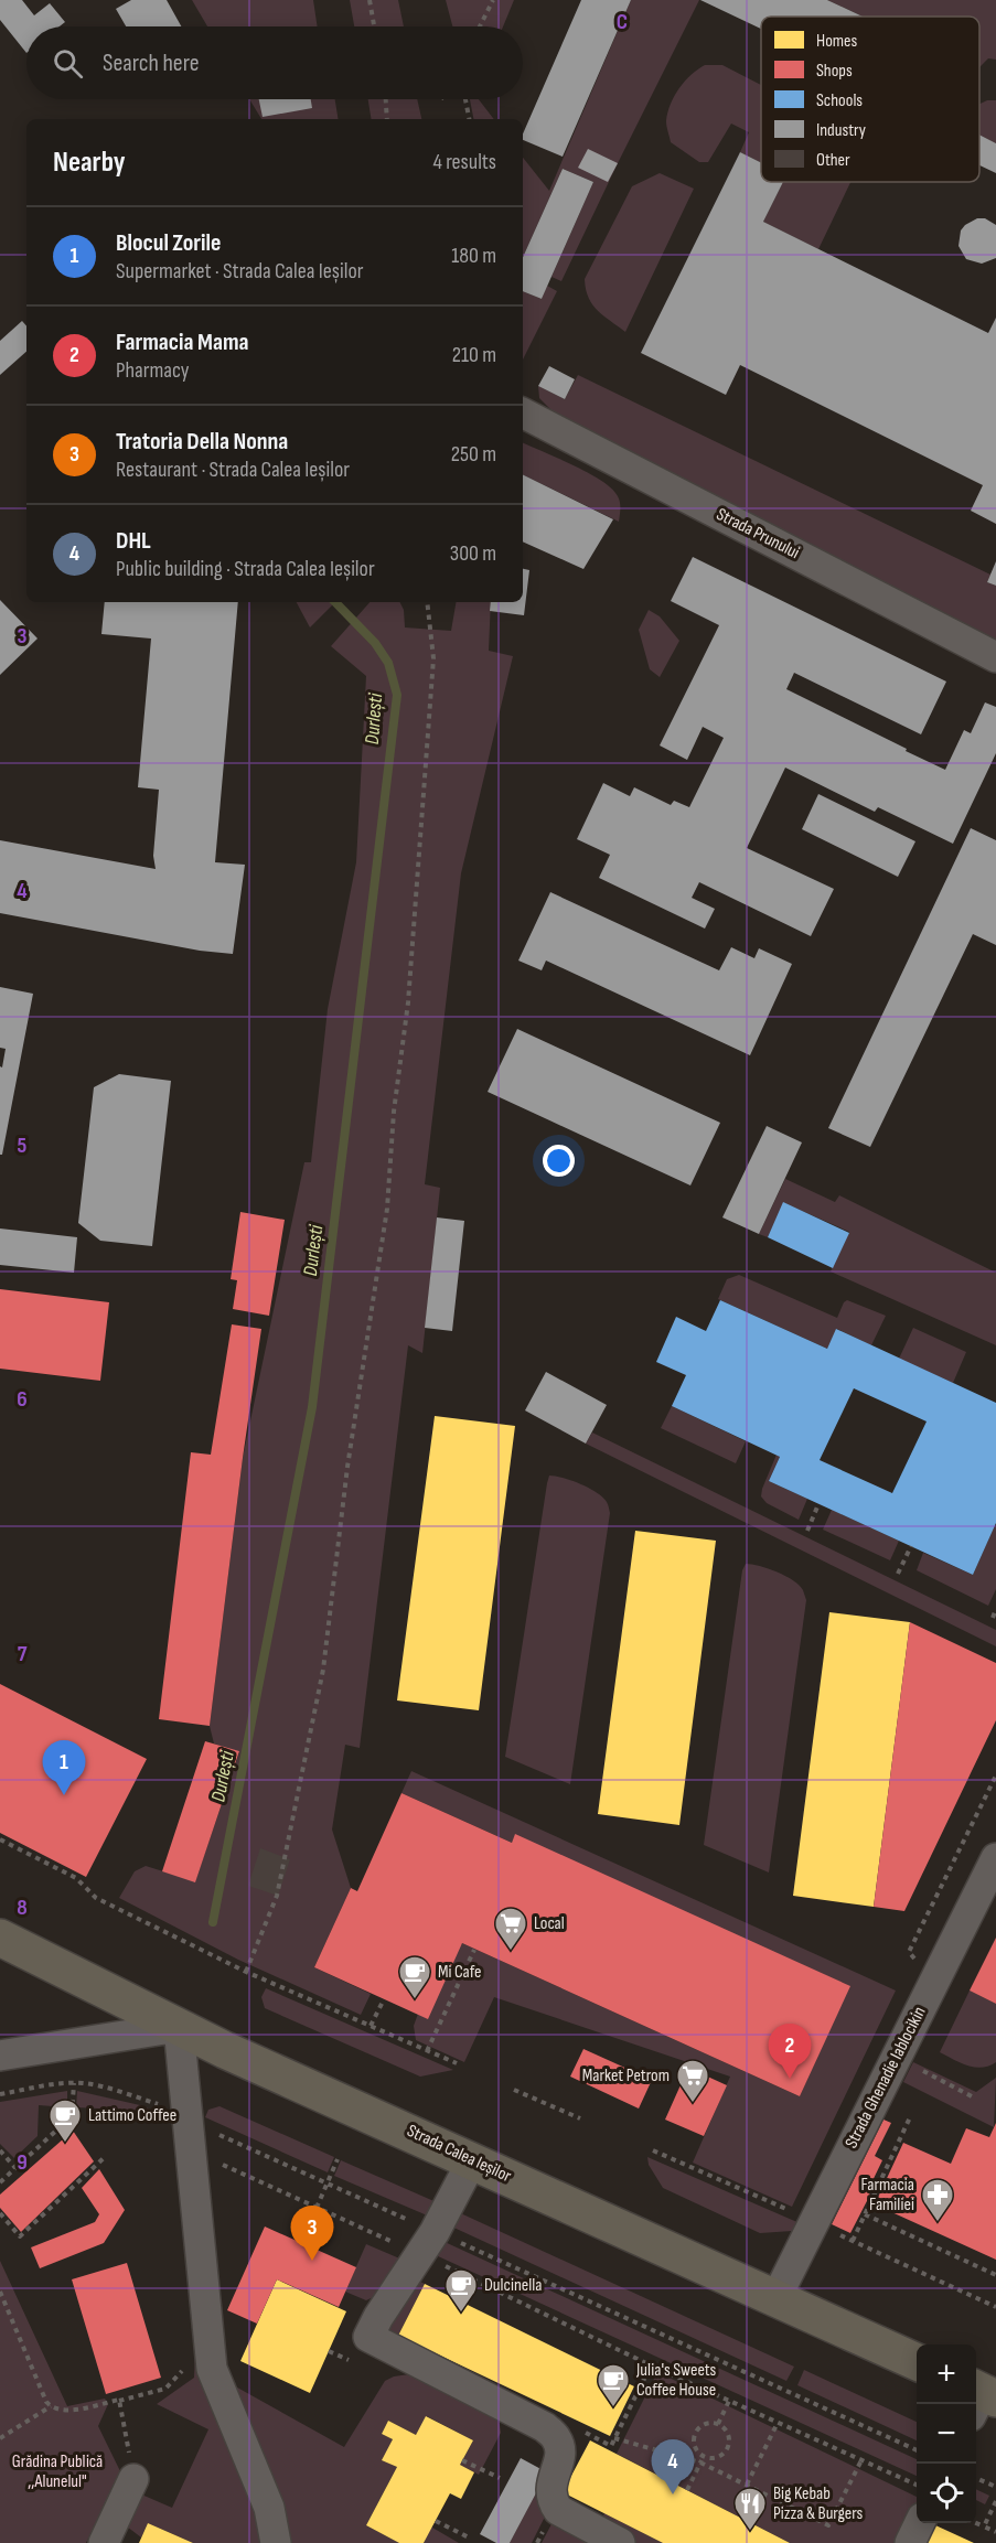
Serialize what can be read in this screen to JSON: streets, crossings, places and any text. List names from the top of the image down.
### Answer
{
  "streets": {
    "main road": ["Strada Calea Ieșilor"],
    "street": ["Strada Prunului", "Strada Ghenadie Iablocikin"]
  },
  "crossings": [
    ["Strada Ghenadie Iablocikin", "Strada Calea Ieșilor"]
  ],
  "water": ["Durlești"],
  "parks": ["Grădina Publică ,,Alunelul\""],
  "places": {
    "supermarket": ["Local", "Market Petrom"],
    "cafe": [
      "Mi Cafe",
      "Lattimo Coffee",
      "Dulcinella",
      "Julia's Sweets Coffee House"
    ],
    "pharmacy": ["Farmacia Familiei"],
    "restaurant": ["Big Kebab Pizza & Burgers"]
  },
  "legend": [
    "Homes",
    "Shops",
    "Schools",
    "Industry",
    "Other"
  ],
  "page": {
    "search": "Search here",
    "heading": ["Nearby", "4 results"],
    "list": [
      {
        "mark": "1",
        "name": "Blocul Zorile",
        "note": "Supermarket · Strada Calea Ieșilor",
        "value": "180 m"
      },
      {
        "mark": "2",
        "name": "Farmacia Mama",
        "note": "Pharmacy",
        "value": "210 m"
      },
      {
        "mark": "3",
        "name": "Tratoria Della Nonna",
        "note": "Restaurant · Strada Calea Ieșilor",
        "value": "250 m"
      },
      {
        "mark": "4",
        "name": "DHL",
        "note": "Public building · Strada Calea Ieșilor",
        "value": "300 m"
      }
    ],
    "pins": [
      "1",
      "2",
      "3",
      "4"
    ],
    "map_buttons": ["+", "−"]
  },
  "grid": {
    "columns": ["C"],
    "rows": [
      "3",
      "4",
      "5",
      "6",
      "7",
      "8",
      "9"
    ]
  }
}
